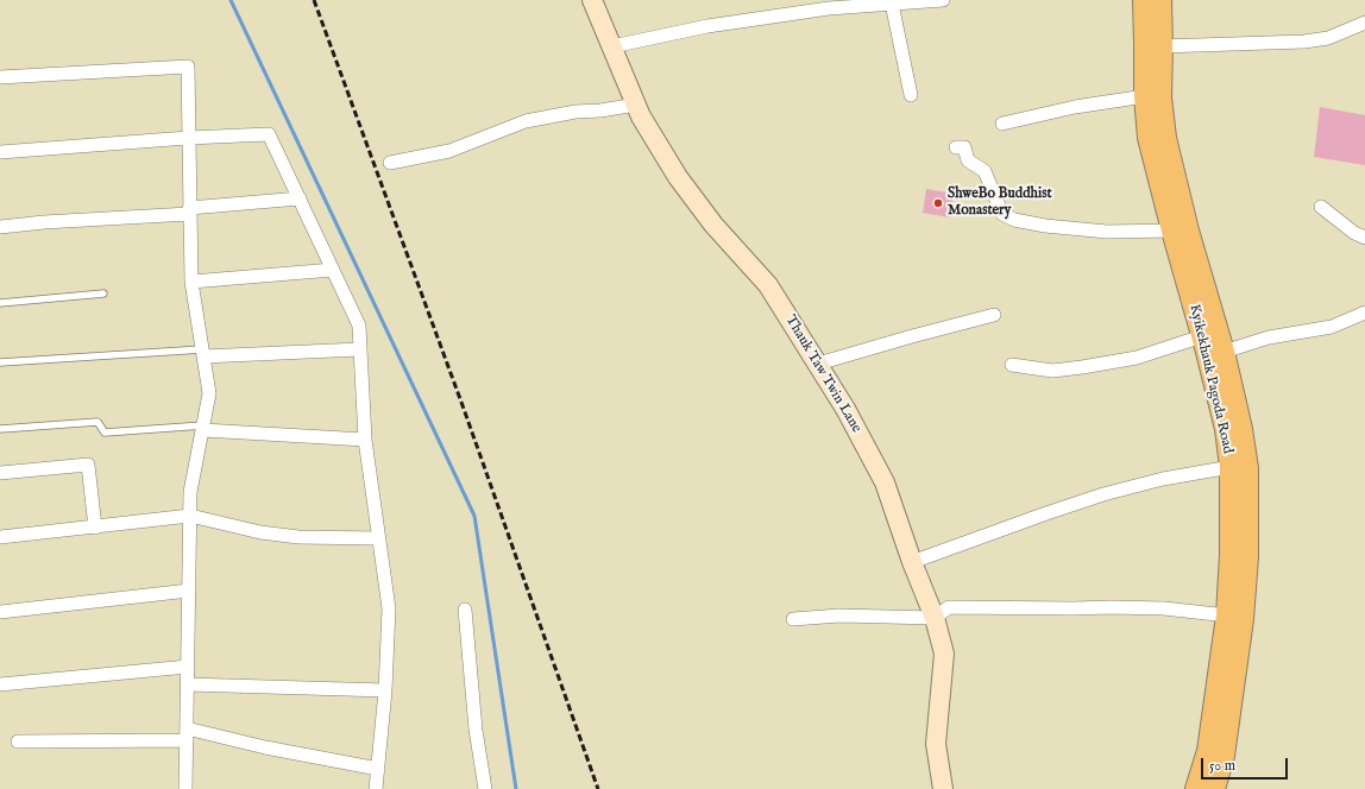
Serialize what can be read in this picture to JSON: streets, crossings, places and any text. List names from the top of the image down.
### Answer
{
  "streets": {
    "main road": ["Kyikekhauk Pagoda Road"],
    "street": ["Thauk Taw Twin Lane"]
  },
  "places": ["ShweBo Buddhist Monastery"],
  "scale_bar": "50 m"
}
